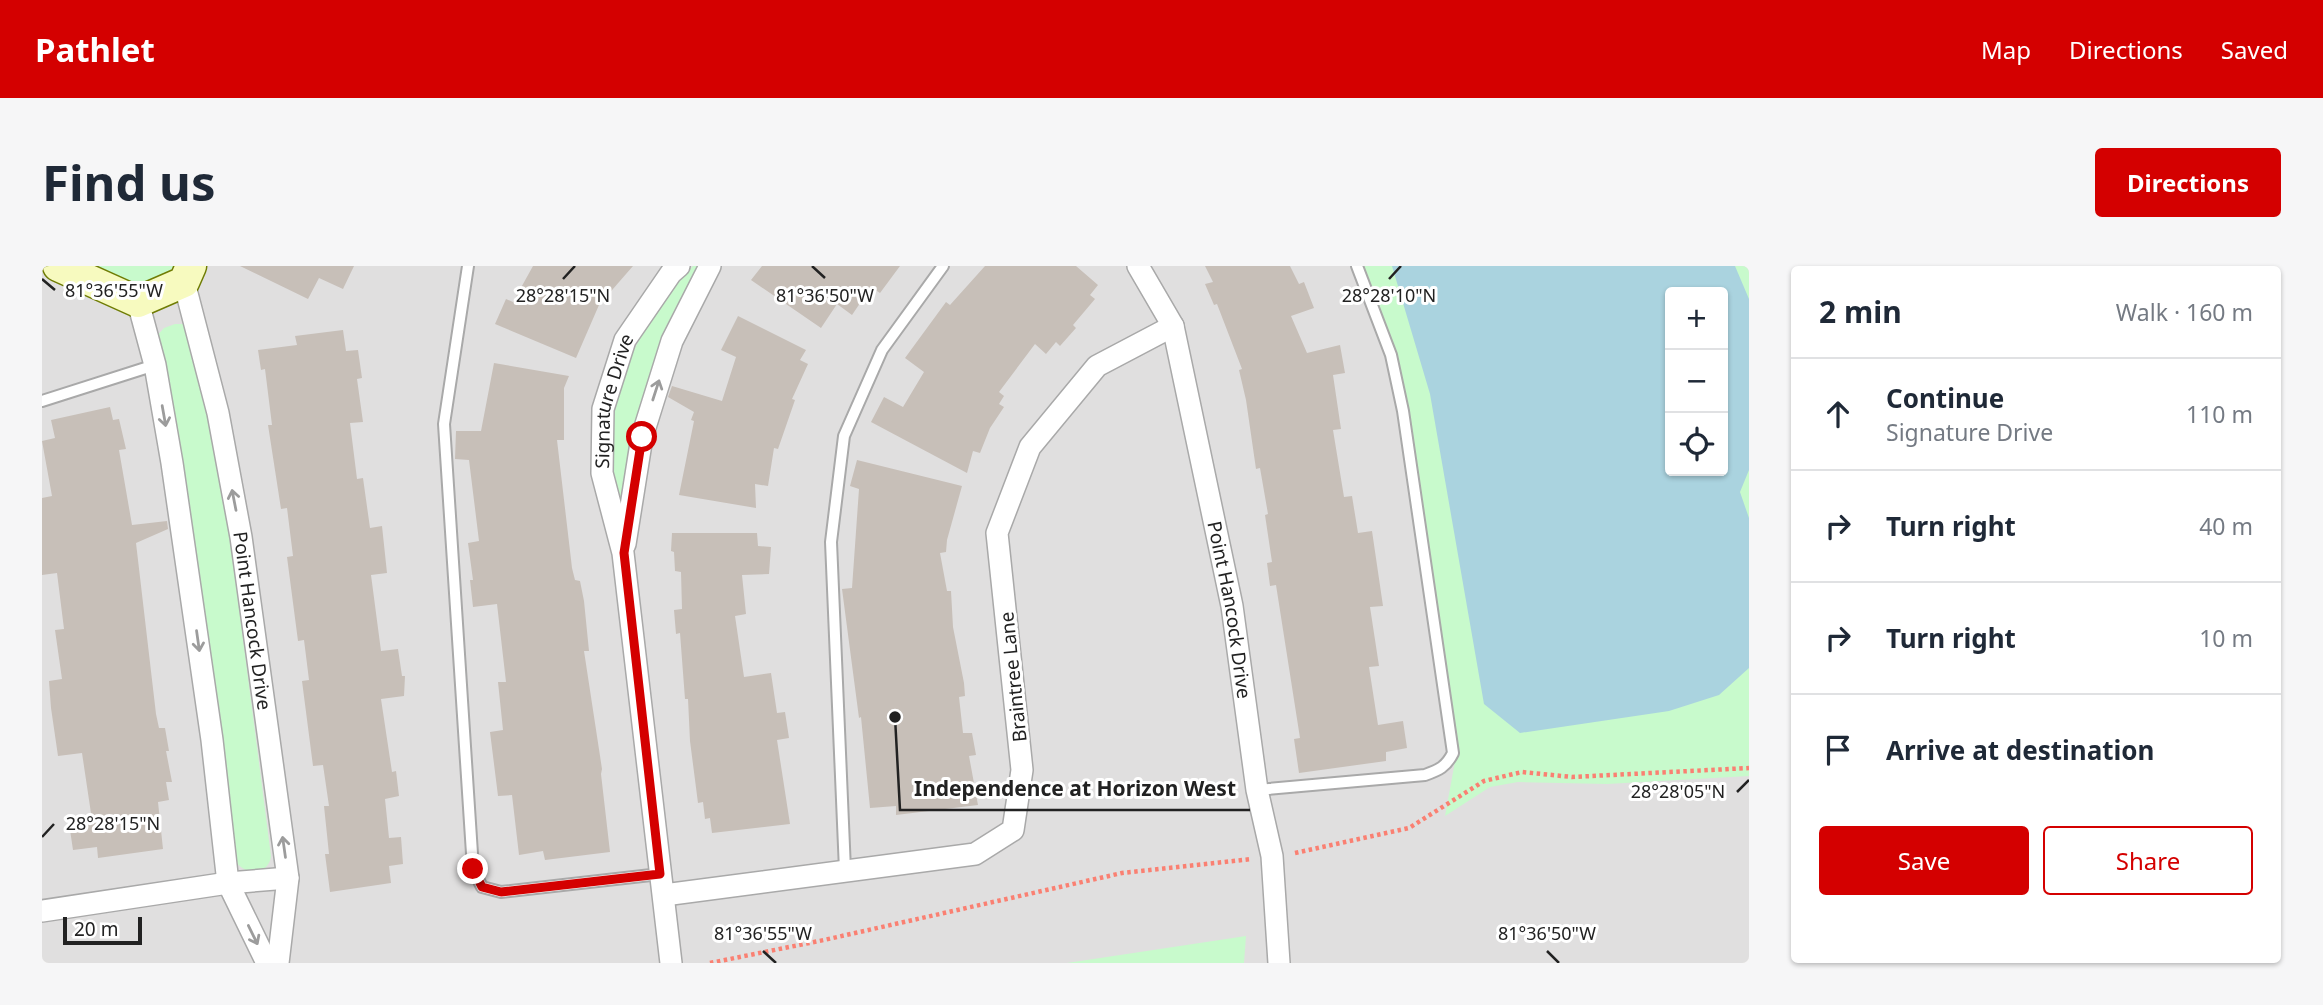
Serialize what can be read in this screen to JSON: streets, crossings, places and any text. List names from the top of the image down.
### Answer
{
  "streets": {
    "street": ["Signature Drive", "Point Hancock Drive", "Braintree Lane"]
  },
  "crossings": [
    ["Signature Drive", "Braintree Lane"],
    ["Point Hancock Drive", "Braintree Lane"]
  ],
  "places": ["Independence at Horizon West"],
  "scale_bar": "20 m",
  "page": {
    "header": "Pathlet",
    "nav": ["Map", "Directions", "Saved"],
    "buttons": [
      "Directions",
      ["Save", "Share"]
    ],
    "title": "Find us",
    "heading": ["2 min", "Walk · 160 m"],
    "map_buttons": ["+", "−"],
    "list": [
      ["Continue", "Signature Drive", "110 m"],
      ["Turn right", "40 m"],
      ["Turn right", "10 m"],
      "Arrive at destination"
    ],
    "scale": "20 m"
  },
  "coordinates": [
    "81°36'55\"W",
    "81°36'50\"W",
    "28°28'15\"N",
    "28°28'10\"N",
    "28°28'05\"N"
  ]
}
